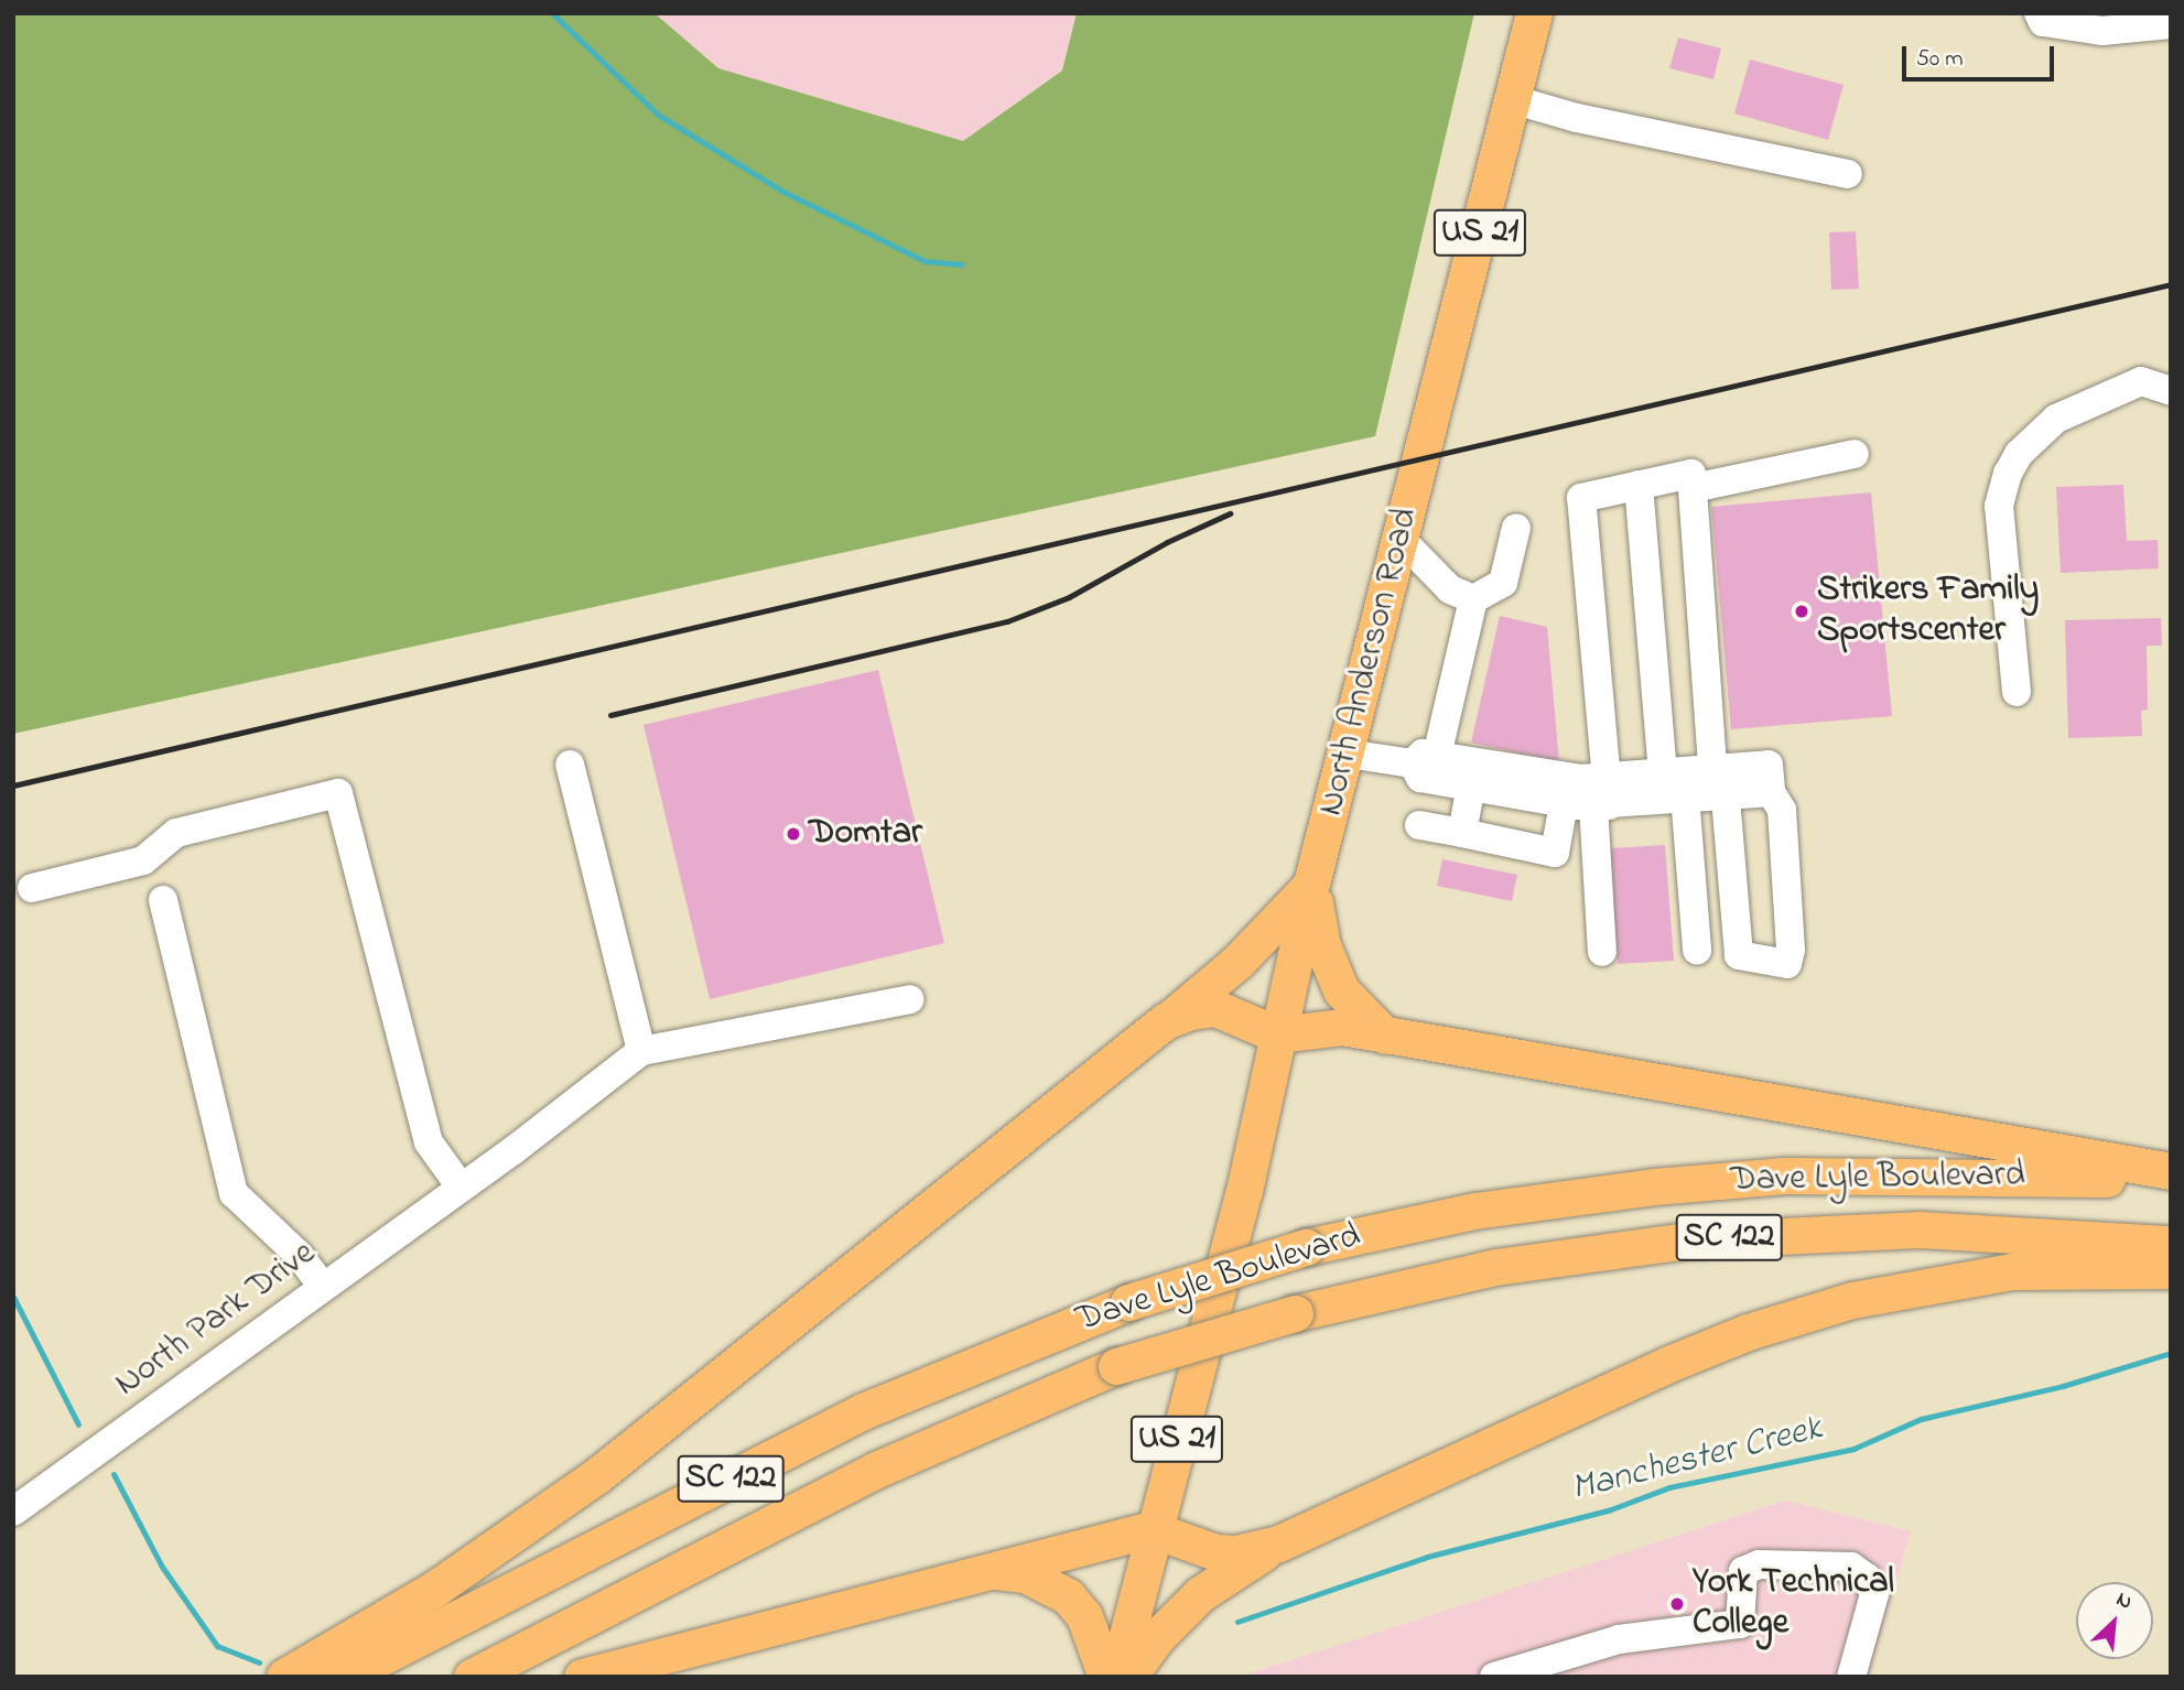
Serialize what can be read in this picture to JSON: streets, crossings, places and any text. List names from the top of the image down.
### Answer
{
  "streets": {
    "main road": [
      "US 21",
      "North Anderson Road",
      "Dave Lyle Boulevard",
      "SC 122"
    ],
    "street": ["North Park Drive"]
  },
  "crossings": [
    ["US 21", "North Anderson Road"]
  ],
  "water": ["Manchester Creek"],
  "places": ["Strikers Family Sportscenter", "Domtar", "York Technical College"],
  "scale_bar": "50 m",
  "north": "top right"
}
